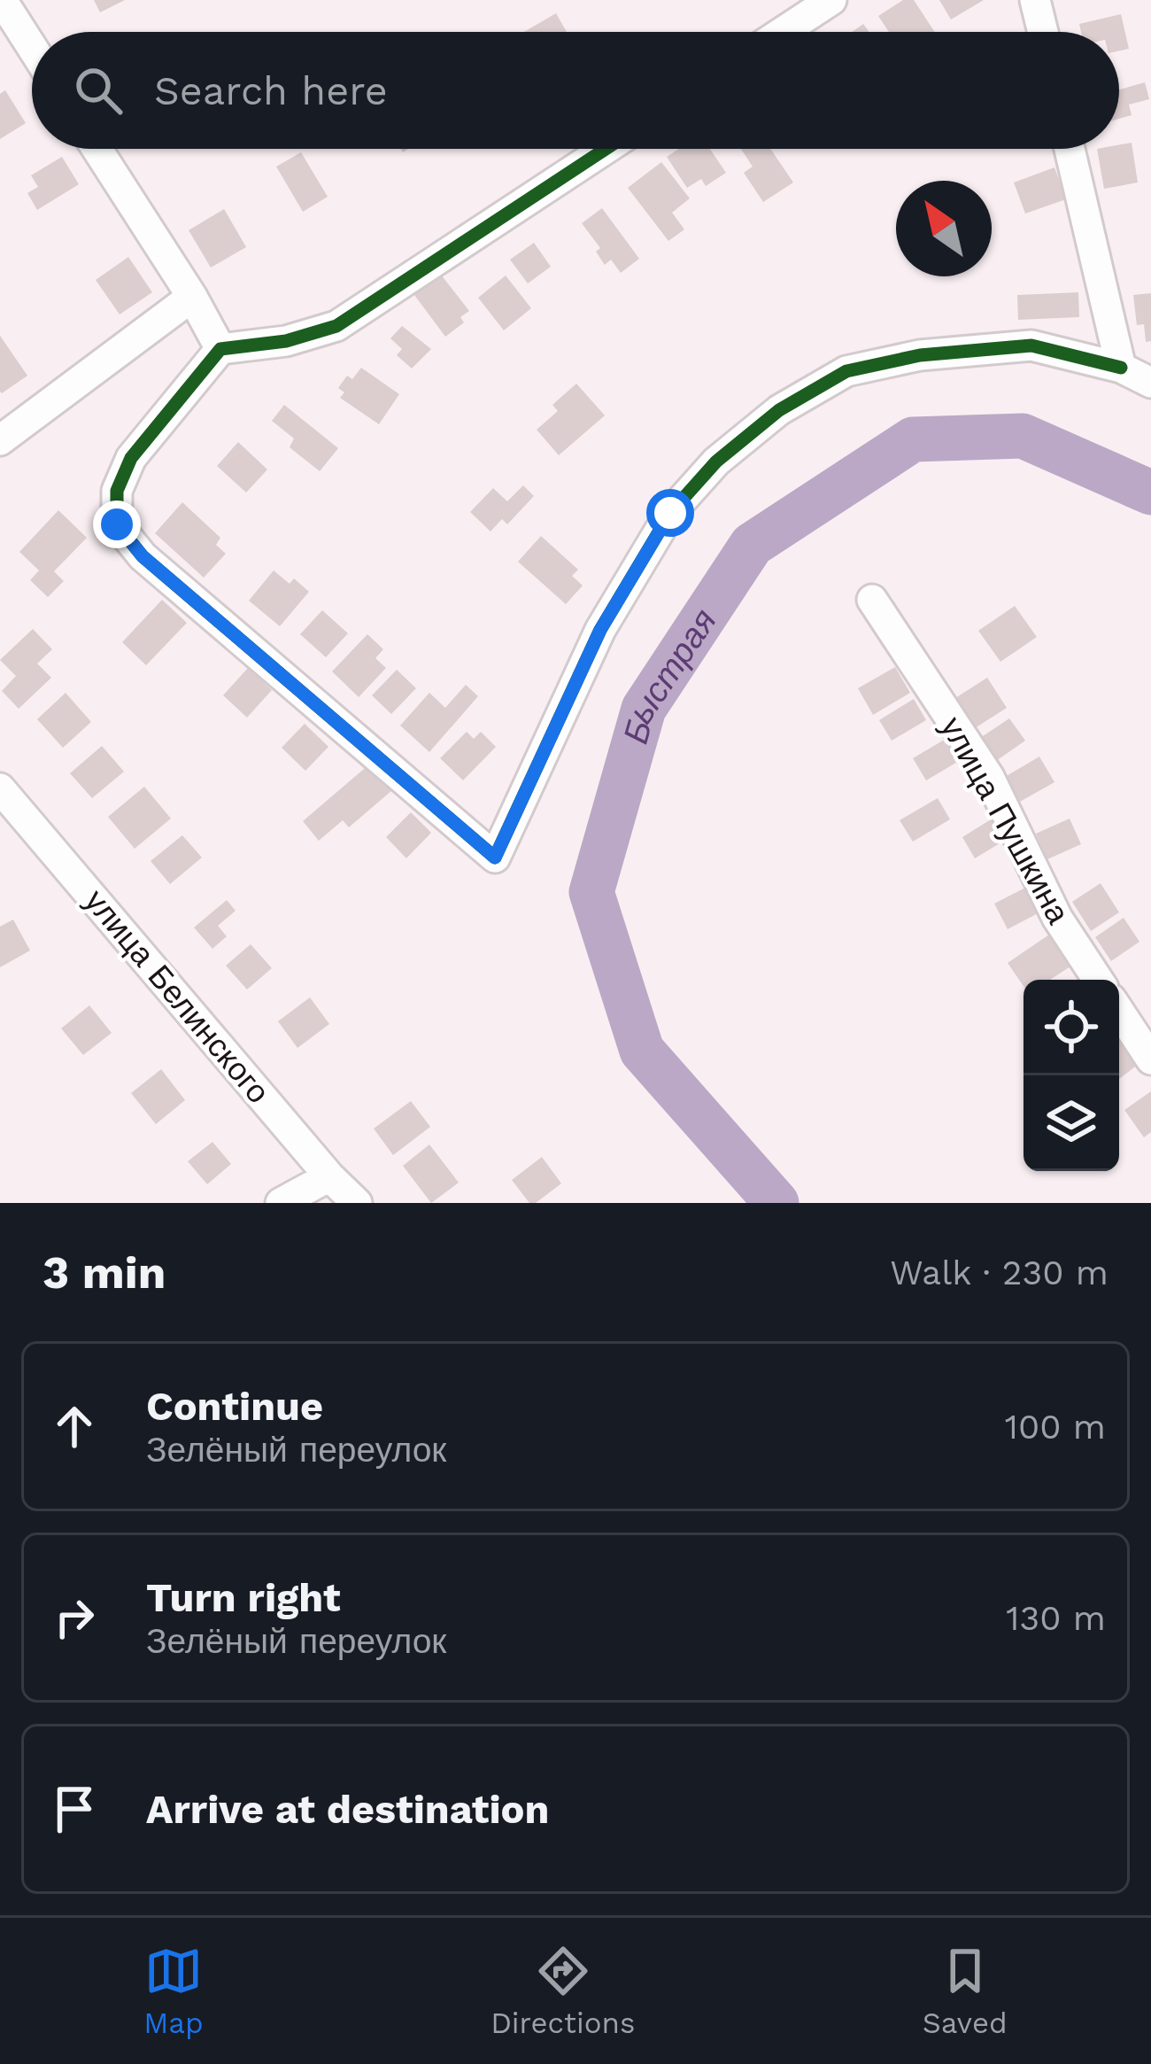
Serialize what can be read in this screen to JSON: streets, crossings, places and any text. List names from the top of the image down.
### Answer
{
  "streets": {
    "street": ["улица Пушкина", "улица Белинского"]
  },
  "water": ["Быстрая"],
  "north": "top left",
  "page": {
    "search": "Search here",
    "heading": ["3 min", "Walk · 230 m"],
    "list": [
      ["Continue", "Зелёный переулок", "100 m"],
      ["Turn right", "Зелёный переулок", "130 m"],
      "Arrive at destination"
    ],
    "nav": ["Map", "Directions", "Saved"]
  }
}
